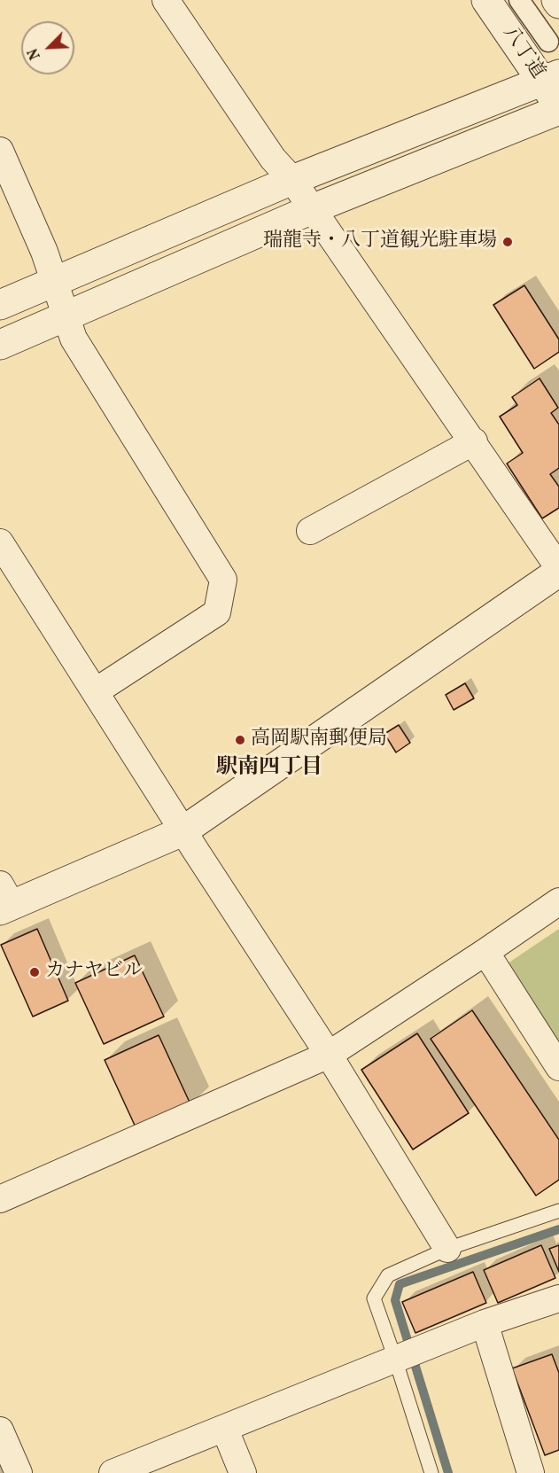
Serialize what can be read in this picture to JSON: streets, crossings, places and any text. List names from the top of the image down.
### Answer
{
  "streets": {
    "street": ["八丁道"]
  },
  "districts": ["駅南四丁目"],
  "places": ["瑞龍寺・八丁道観光駐車場", "高岡駅南郵便局", "カナヤビル"],
  "north": "bottom left"
}
